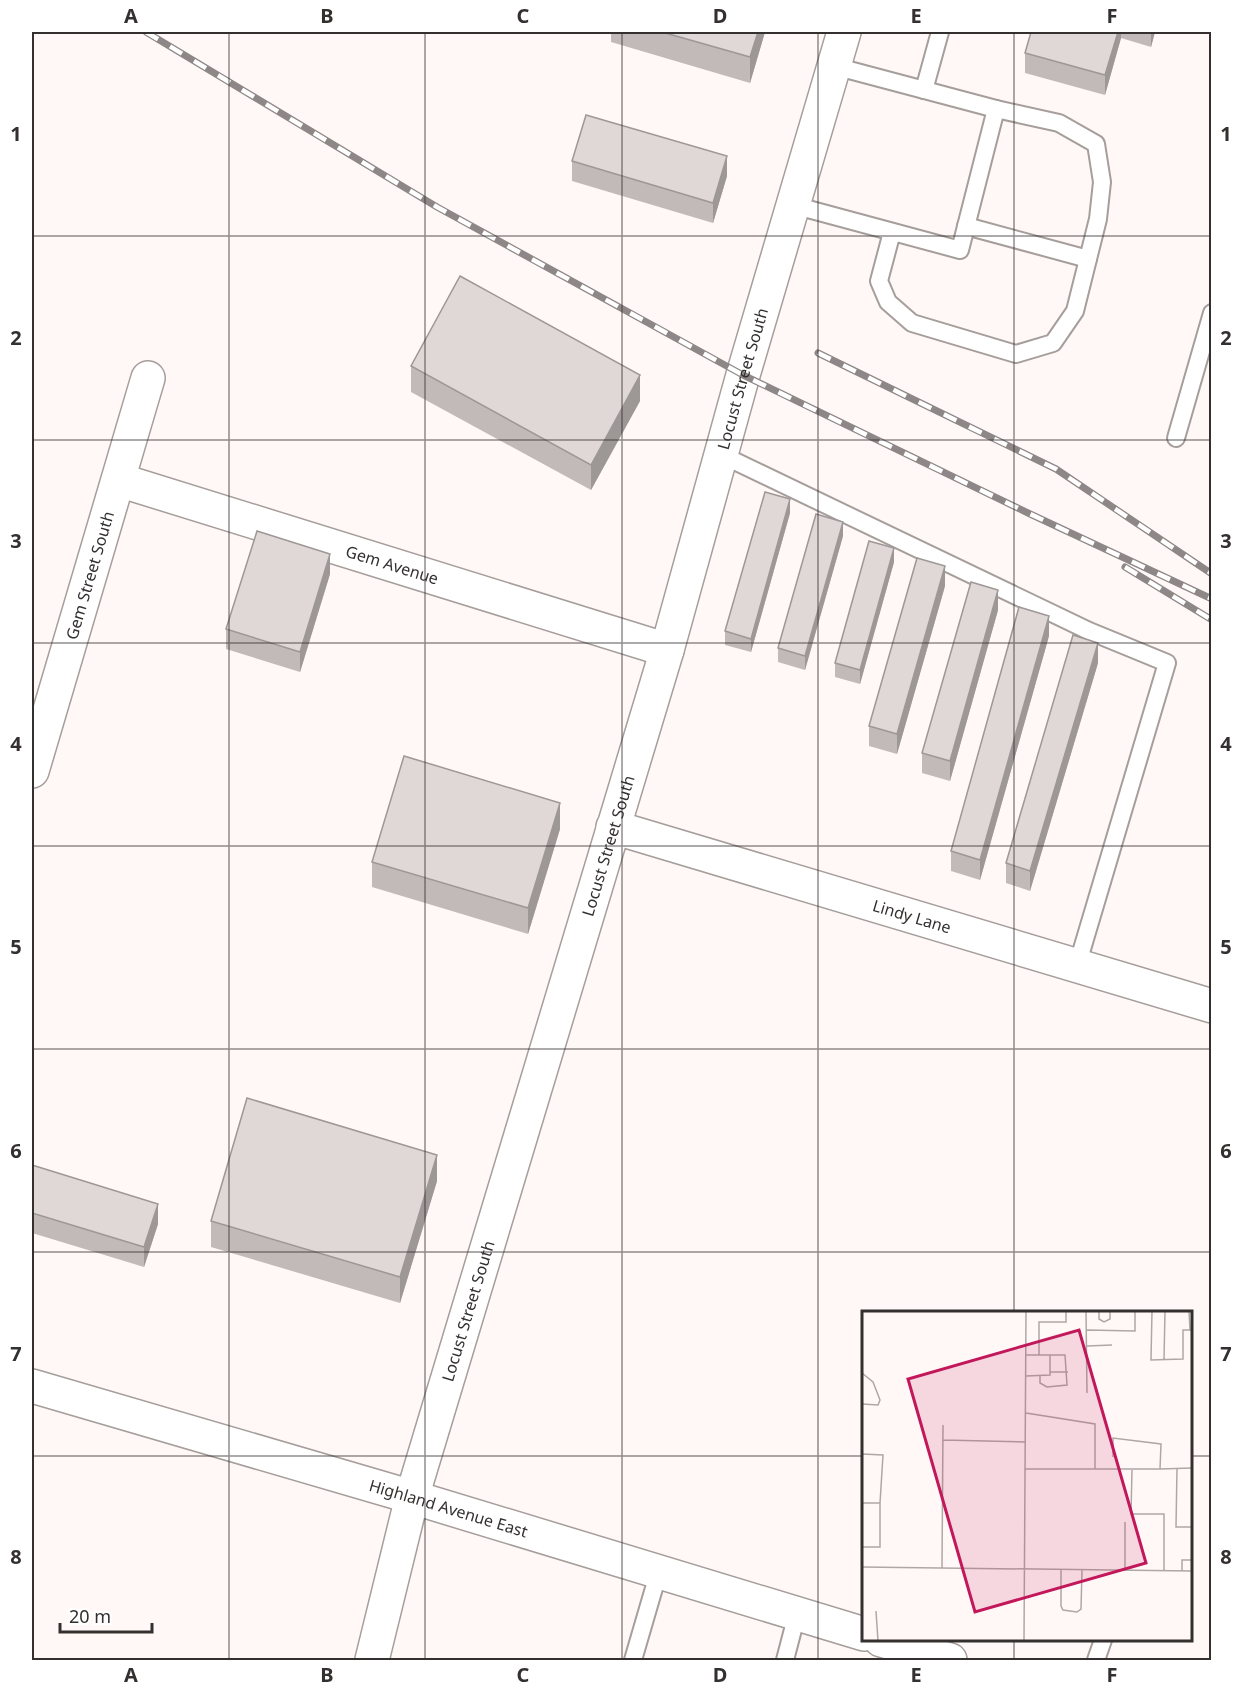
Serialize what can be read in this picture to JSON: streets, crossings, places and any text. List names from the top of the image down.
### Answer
{
  "streets": {
    "street": [
      "Locust Street South",
      "Gem Avenue",
      "Gem Street South",
      "Lindy Lane",
      "Highland Avenue East"
    ]
  },
  "crossings": [
    ["Locust Street South", "Gem Avenue"],
    ["Locust Street South", "Lindy Lane"],
    ["Locust Street South", "Highland Avenue East"],
    ["Gem Avenue", "Gem Street South"]
  ],
  "scale_bar": "20 m",
  "grid": {
    "columns": [
      "A",
      "B",
      "C",
      "D",
      "E",
      "F"
    ],
    "rows": [
      "1",
      "2",
      "3",
      "4",
      "5",
      "6",
      "7",
      "8"
    ]
  }
}
